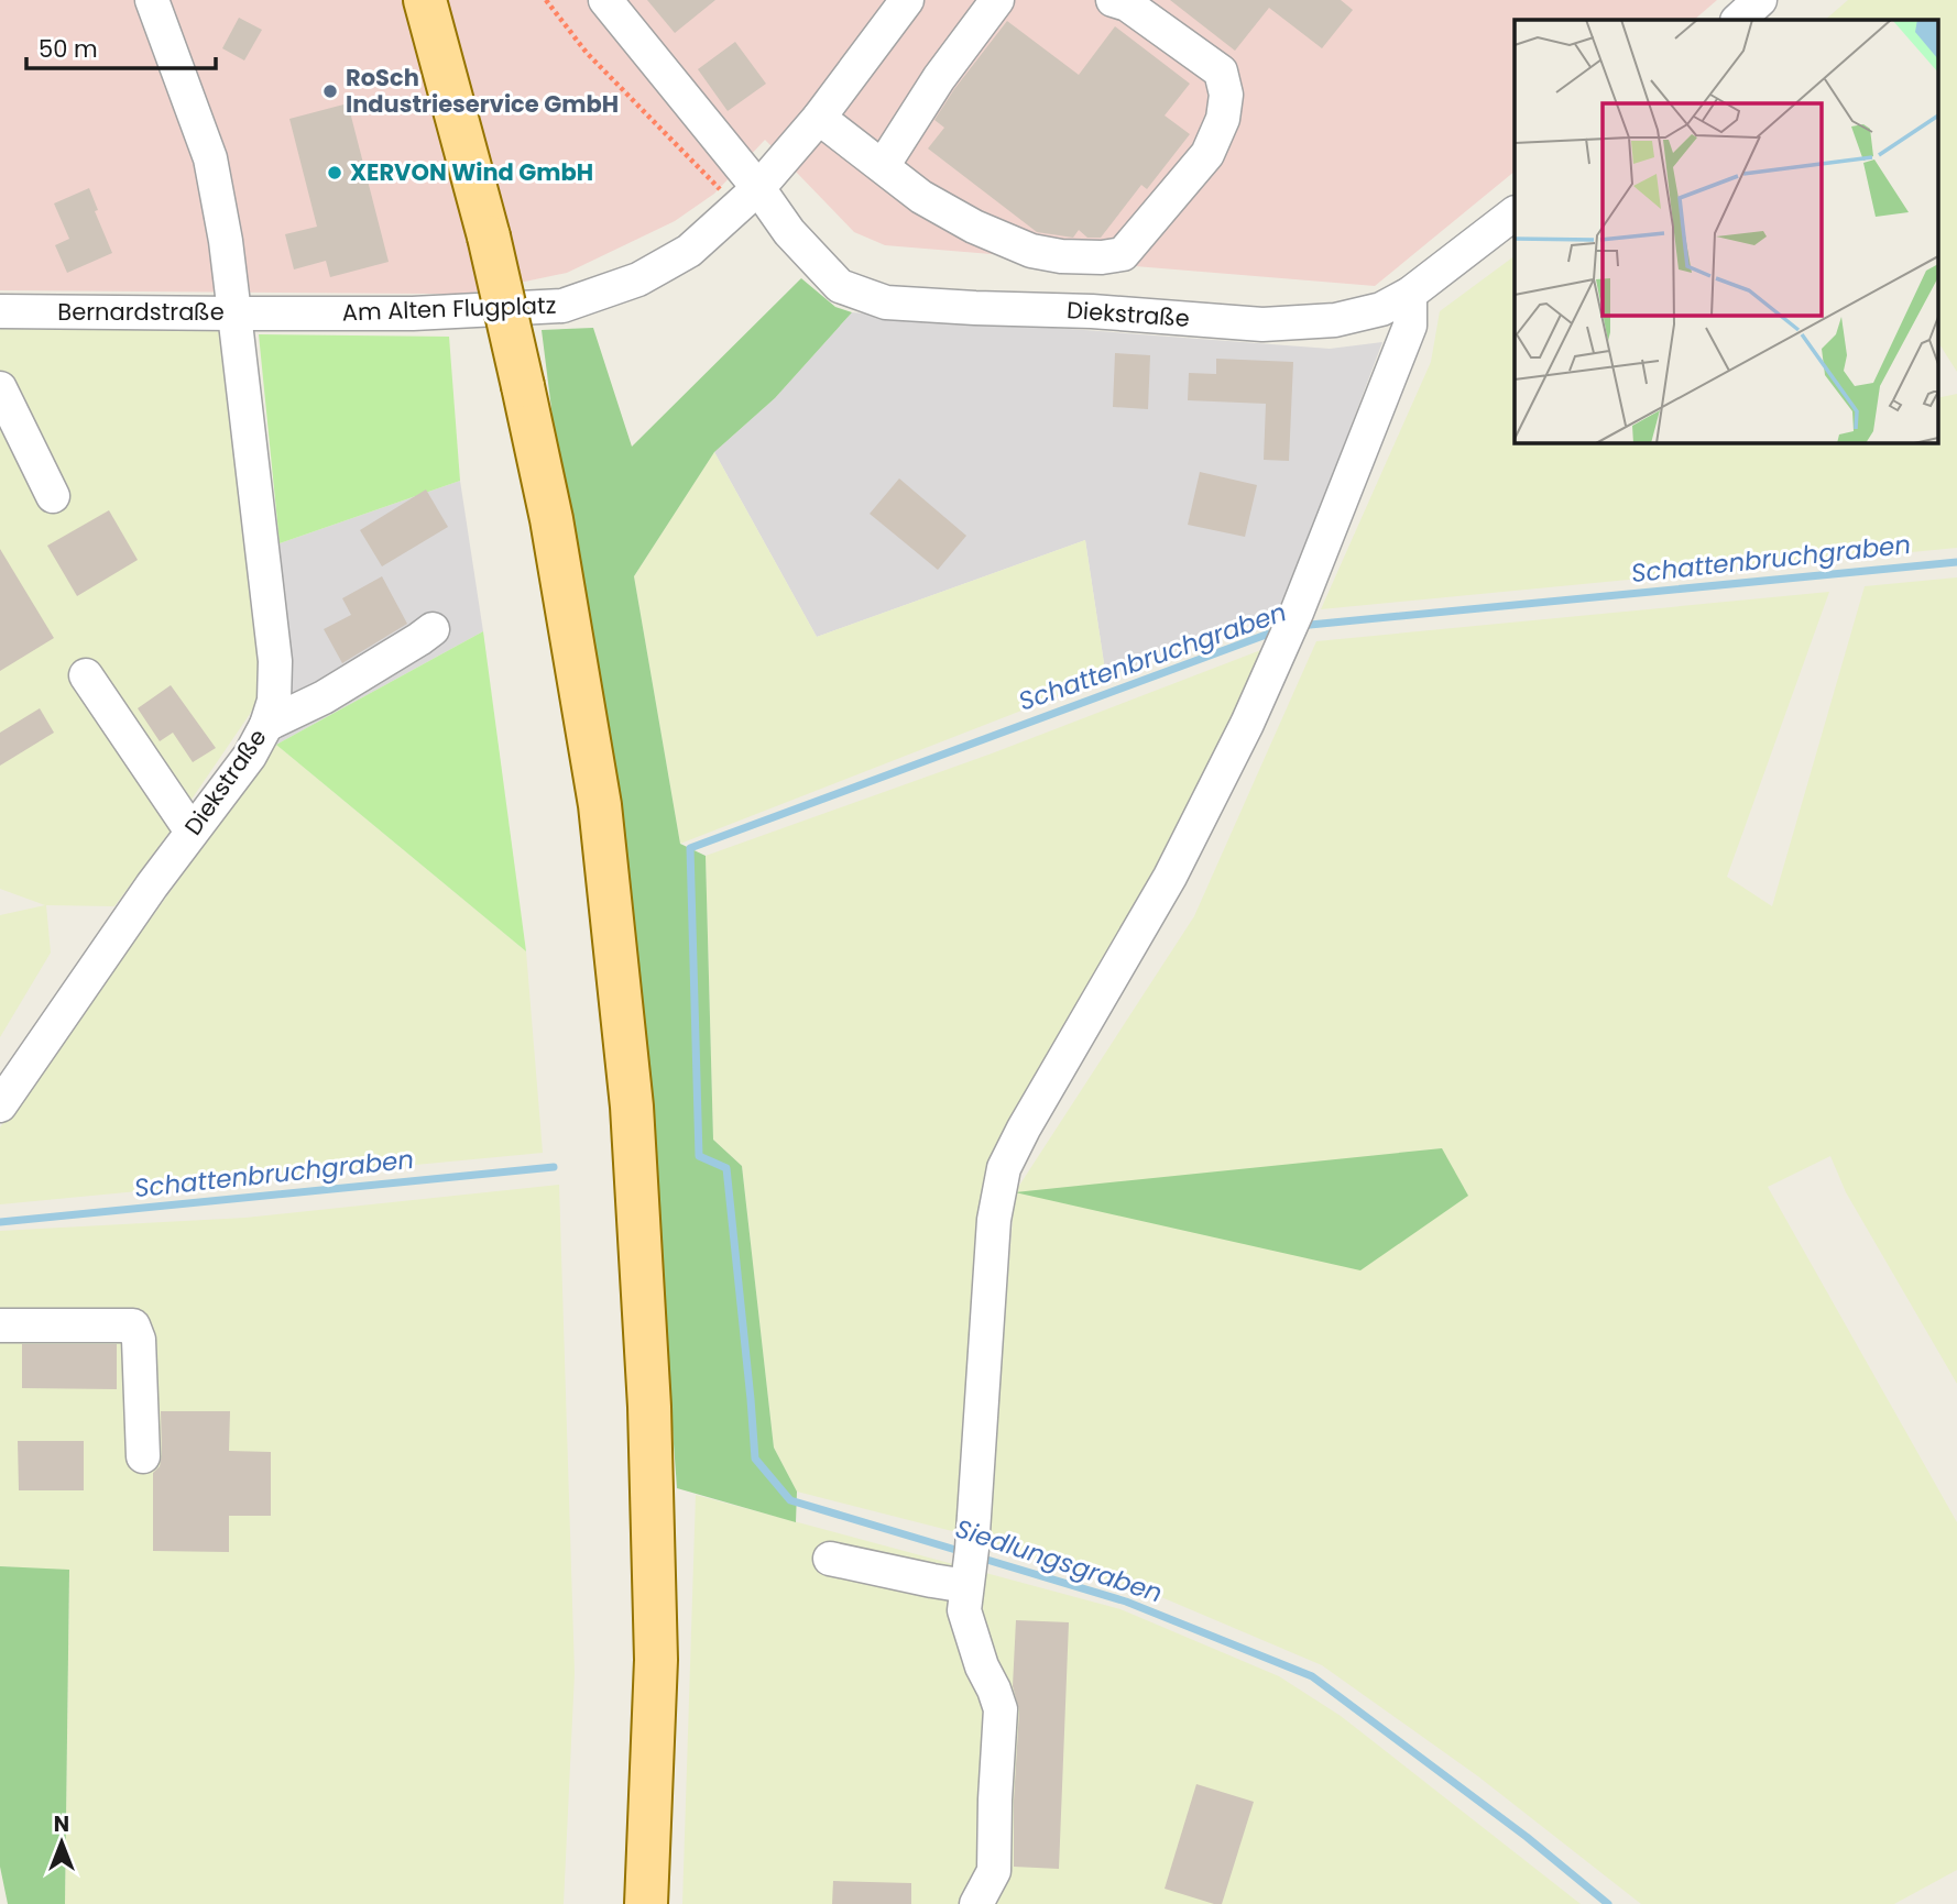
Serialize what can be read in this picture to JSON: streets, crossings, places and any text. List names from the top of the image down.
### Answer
{
  "streets": {
    "street": ["Am Alten Flugplatz", "Bernardstraße", "Diekstraße"]
  },
  "crossings": [
    ["Am Alten Flugplatz", "Bernardstraße"],
    ["Am Alten Flugplatz", "Diekstraße"],
    ["Bernardstraße", "Diekstraße"]
  ],
  "water": ["Schattenbruchgraben", "Siedlungsgraben"],
  "places": ["RoSch Industrieservice GmbH", "XERVON Wind GmbH"],
  "scale_bar": "50 m",
  "north": "top"
}
